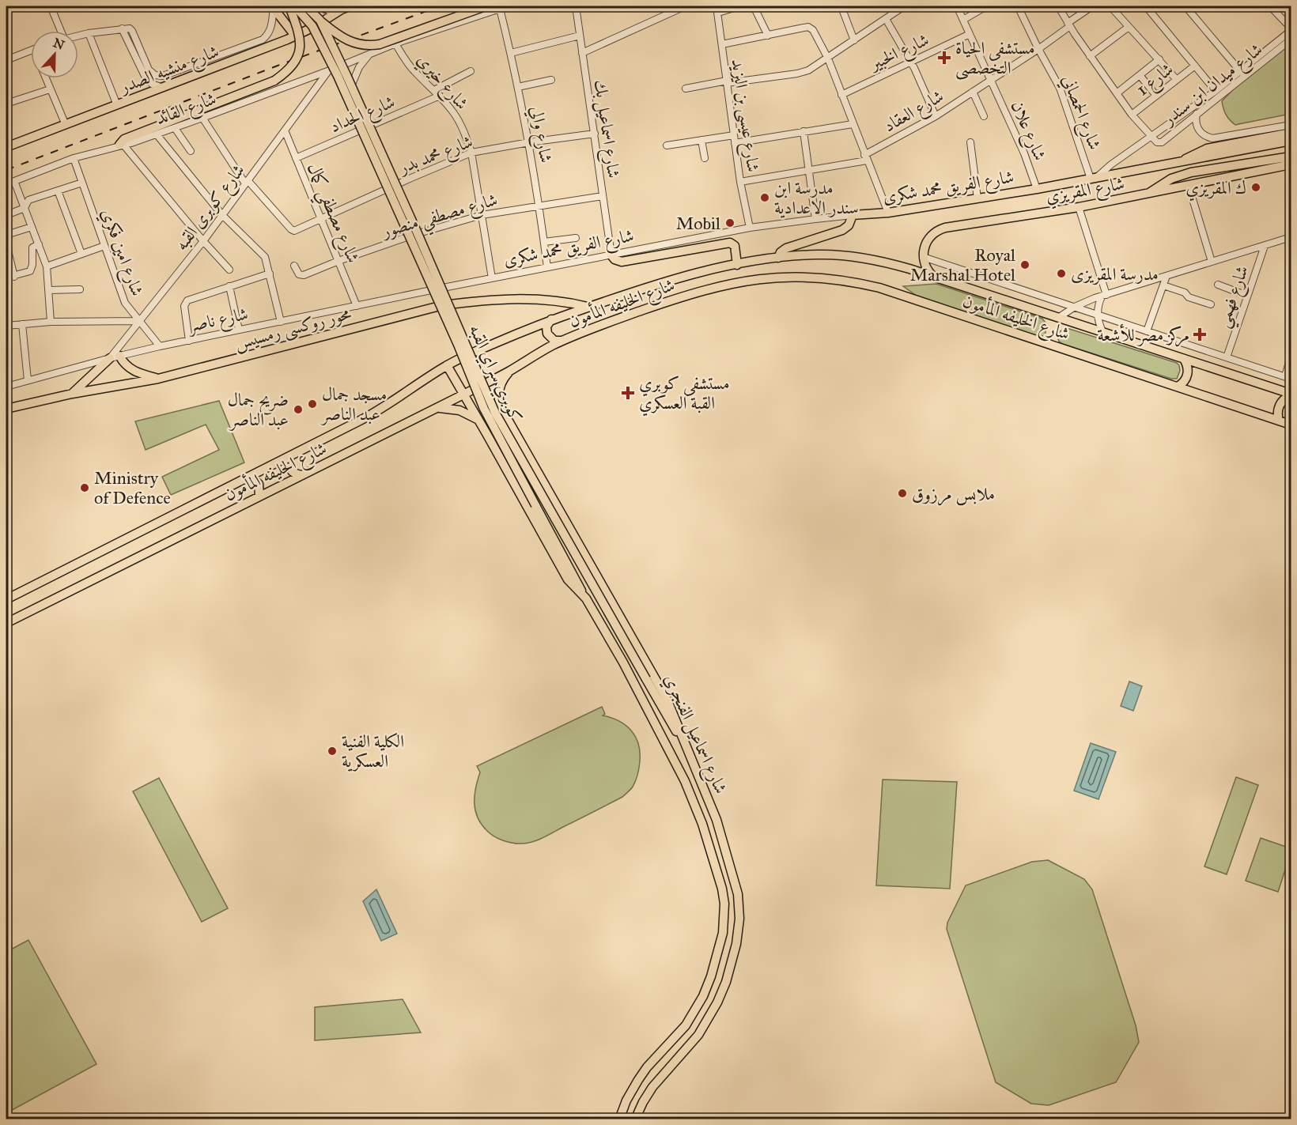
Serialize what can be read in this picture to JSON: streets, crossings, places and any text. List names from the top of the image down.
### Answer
{
  "streets": {
    "main road": [
      "شارع منشيه الصدر",
      "شارع الفريق محمد شكرى",
      "شارع المقريزي",
      "شارع الخليفه المأمون",
      "محور روكسى رمسيس",
      "كوبري سراي القبه",
      "شارع اسماعيل الفنجري"
    ],
    "street": [
      "شارع الخبير",
      "شارع 1",
      "شارع خيري",
      "شارع ميدان ابن سندر",
      "شارع القائد",
      "شارع العقاد",
      "شارع الحمصاني",
      "شارع الحداد",
      "شارع عيسى بن اليزيد",
      "شارع اسماعيل بك",
      "شارع علان",
      "شارع والي",
      "شارع محمد بدر",
      "شارع كوبرى القبه",
      "شارع مصطفي كمال",
      "شارع مصطفي منصور",
      "شارع امين فكري",
      "شارع فهمي",
      "شارع ناصر"
    ]
  },
  "crossings": [
    ["شارع الخبير", "شارع علان"],
    ["شارع خيري", "شارع القائد"],
    ["شارع خيري", "شارع الحداد"],
    ["شارع خيري", "شارع محمد بدر"],
    ["شارع خيري", "شارع الفريق محمد شكرى"],
    ["شارع خيري", "شارع مصطفي منصور"],
    ["شارع ميدان ابن سندر", "شارع الحمصاني"],
    ["شارع ميدان ابن سندر", "شارع الفريق محمد شكرى"],
    ["شارع القائد", "شارع والي"],
    ["شارع القائد", "شارع كوبرى القبه"],
    ["شارع القائد", "شارع امين فكري"],
    ["شارع العقاد", "شارع الحمصاني"],
    ["شارع العقاد", "شارع عيسى بن اليزيد"],
    ["شارع العقاد", "شارع علان"],
    ["شارع الحمصاني", "شارع الفريق محمد شكرى"],
    ["شارع الحداد", "شارع مصطفي كمال"],
    ["شارع عيسى بن اليزيد", "شارع الفريق محمد شكرى"],
    ["شارع اسماعيل بك", "شارع محمد بدر"],
    ["شارع اسماعيل بك", "شارع الفريق محمد شكرى"],
    ["شارع اسماعيل بك", "شارع مصطفي منصور"],
    ["شارع علان", "شارع الفريق محمد شكرى"],
    ["شارع والي", "شارع محمد بدر"],
    ["شارع والي", "شارع الفريق محمد شكرى"],
    ["شارع والي", "شارع مصطفي منصور"],
    ["شارع محمد بدر", "شارع كوبرى القبه"],
    ["شارع محمد بدر", "شارع مصطفي كمال"],
    ["شارع الفريق محمد شكرى", "شارع ناصر"],
    ["شارع كوبرى القبه", "شارع مصطفي كمال"],
    ["شارع كوبرى القبه", "شارع امين فكري"],
    ["شارع كوبرى القبه", "شارع ناصر"],
    ["شارع مصطفي كمال", "شارع مصطفي منصور"],
    ["شارع مصطفي كمال", "شارع ناصر"],
    ["شارع امين فكري", "شارع ناصر"],
    ["شارع الخليفه المأمون", "محور روكسى رمسيس"],
    ["شارع الخليفه المأمون", "شارع اسماعيل الفنجري"],
    ["كوبري سراي القبه", "شارع اسماعيل الفنجري"]
  ],
  "places": {
    "health": ["مستشفى الحياة التخصصى", "مركز مصر للأشعة", "مستشفى كوبري القبة العسكري"],
    "other": [
      "ك المقريزي",
      "مدرسة ابن سندر الاعدادية",
      "Mobil",
      "Royal Marshal Hotel",
      "مدرسة المقريزى",
      "مسجد جمال عبد الناصر",
      "ضريح جمال عبد الناصر",
      "Ministry of Defence",
      "ملابس مرزوق",
      "الكلية الفنية العسكرية"
    ]
  },
  "north": "top"
}
